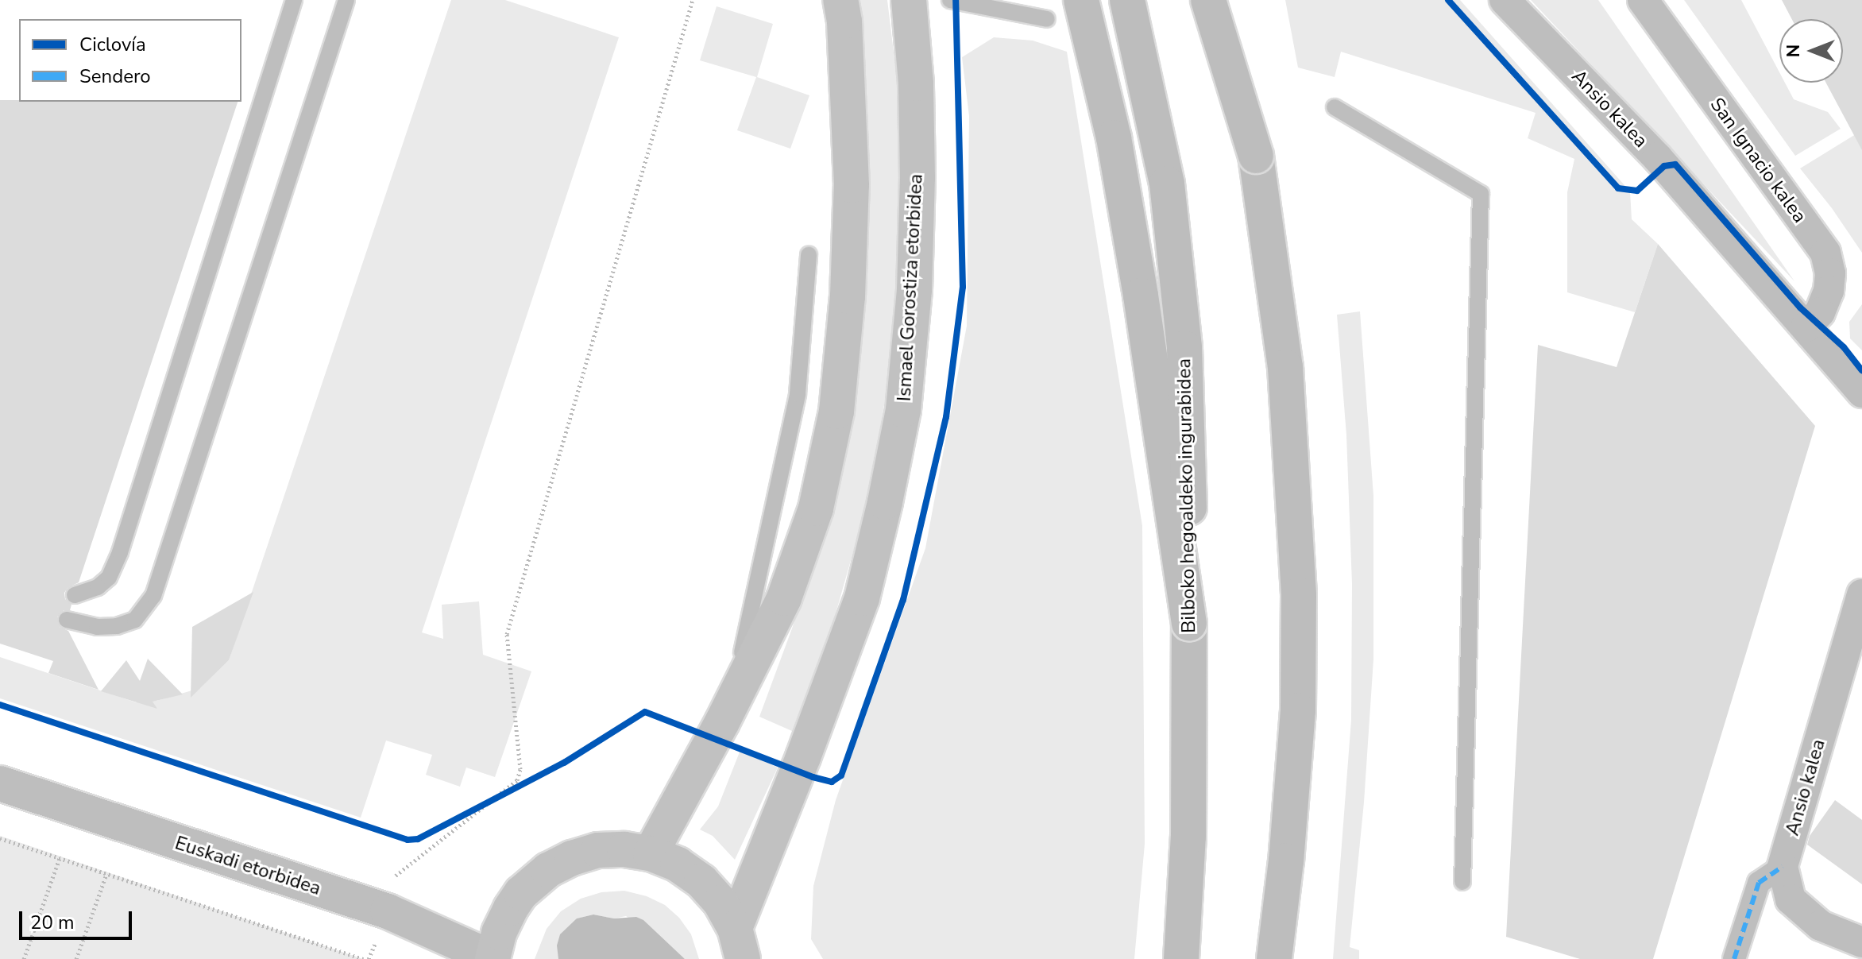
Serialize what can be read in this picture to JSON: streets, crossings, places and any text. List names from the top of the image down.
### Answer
{
  "streets": {
    "highway": ["Bilboko hegoaldeko ingurabidea"],
    "main road": ["Ismael Gorostiza etorbidea"],
    "street": ["Ansio kalea", "San Ignacio kalea", "Euskadi etorbidea"]
  },
  "crossings": [
    ["Ansio kalea", "San Ignacio kalea"]
  ],
  "legend": ["Ciclovía", "Sendero"],
  "scale_bar": "20 m",
  "north": "left"
}
